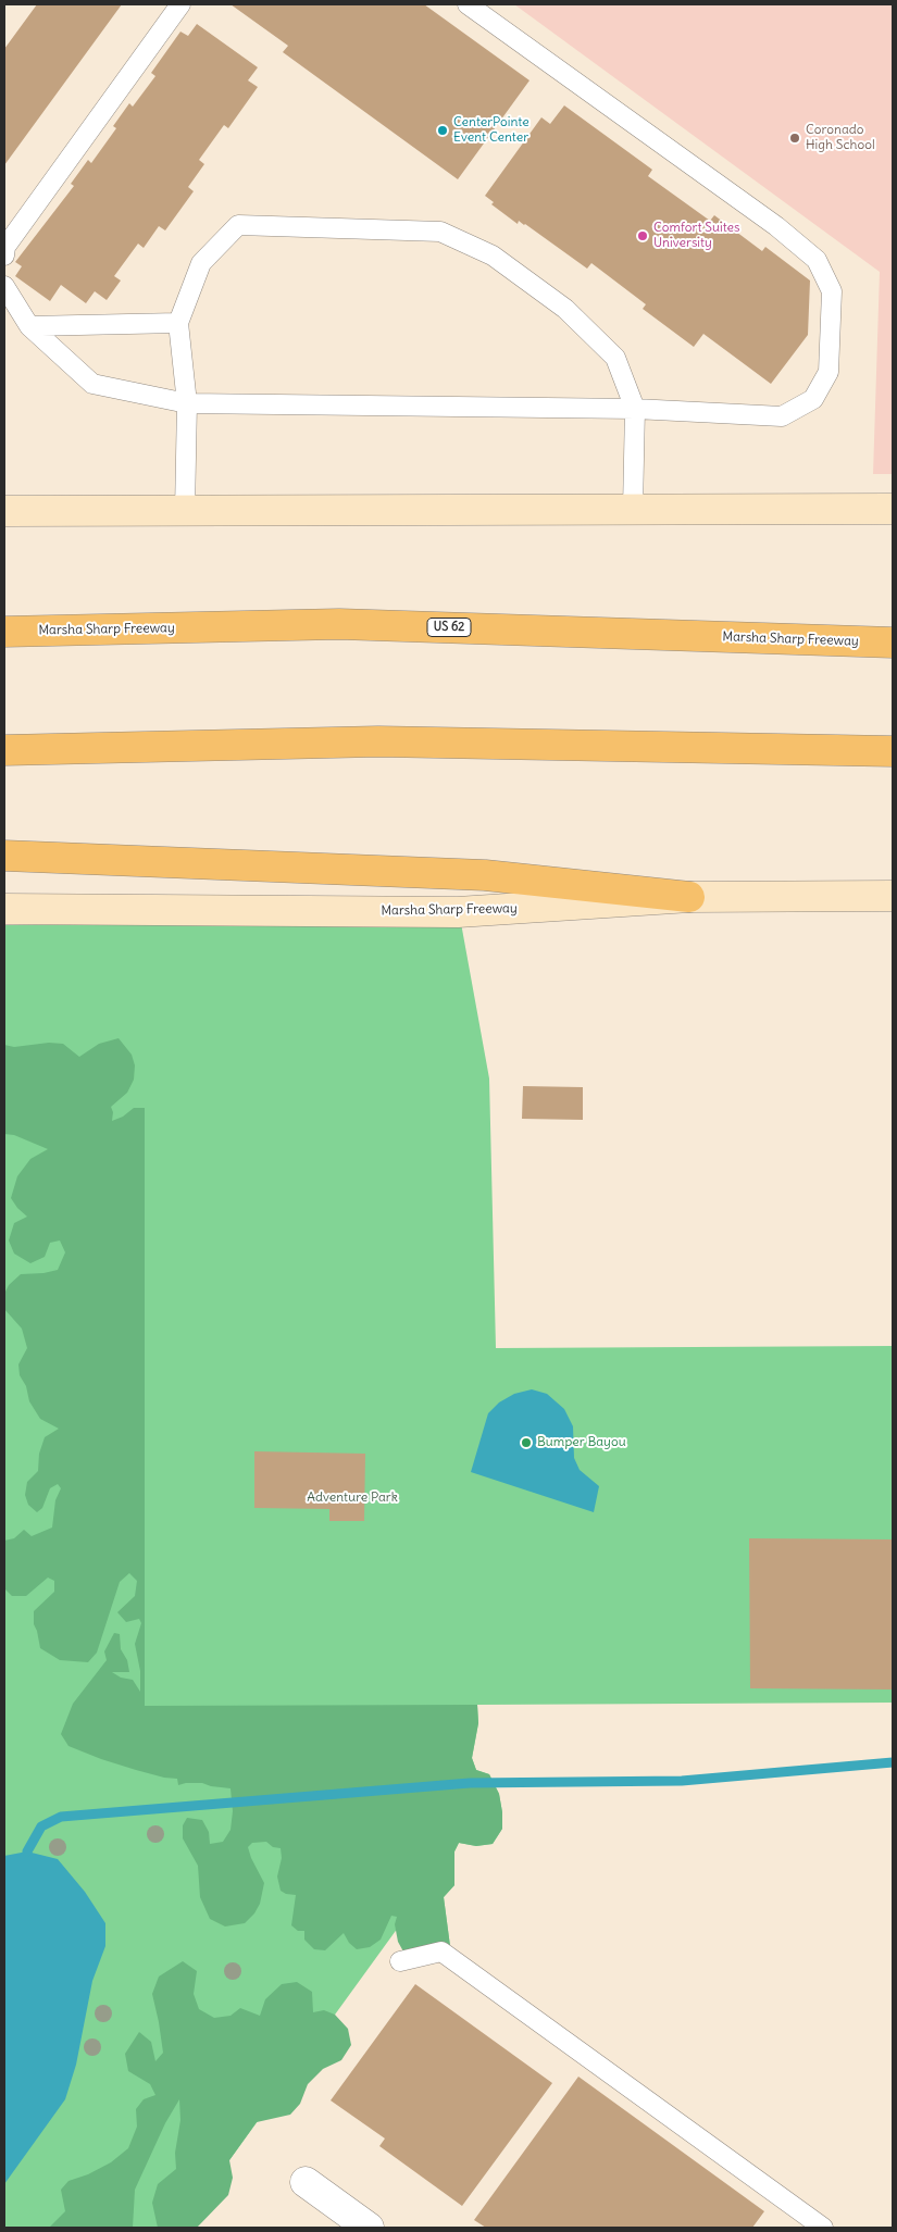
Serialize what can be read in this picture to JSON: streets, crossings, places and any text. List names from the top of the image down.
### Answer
{
  "streets": {
    "highway": ["US 62", "Marsha Sharp Freeway"]
  },
  "parks": ["Adventure Park"],
  "places": [
    "CenterPointe Event Center",
    "Coronado High School",
    "Comfort Suites University",
    "Bumper Bayou"
  ]
}
